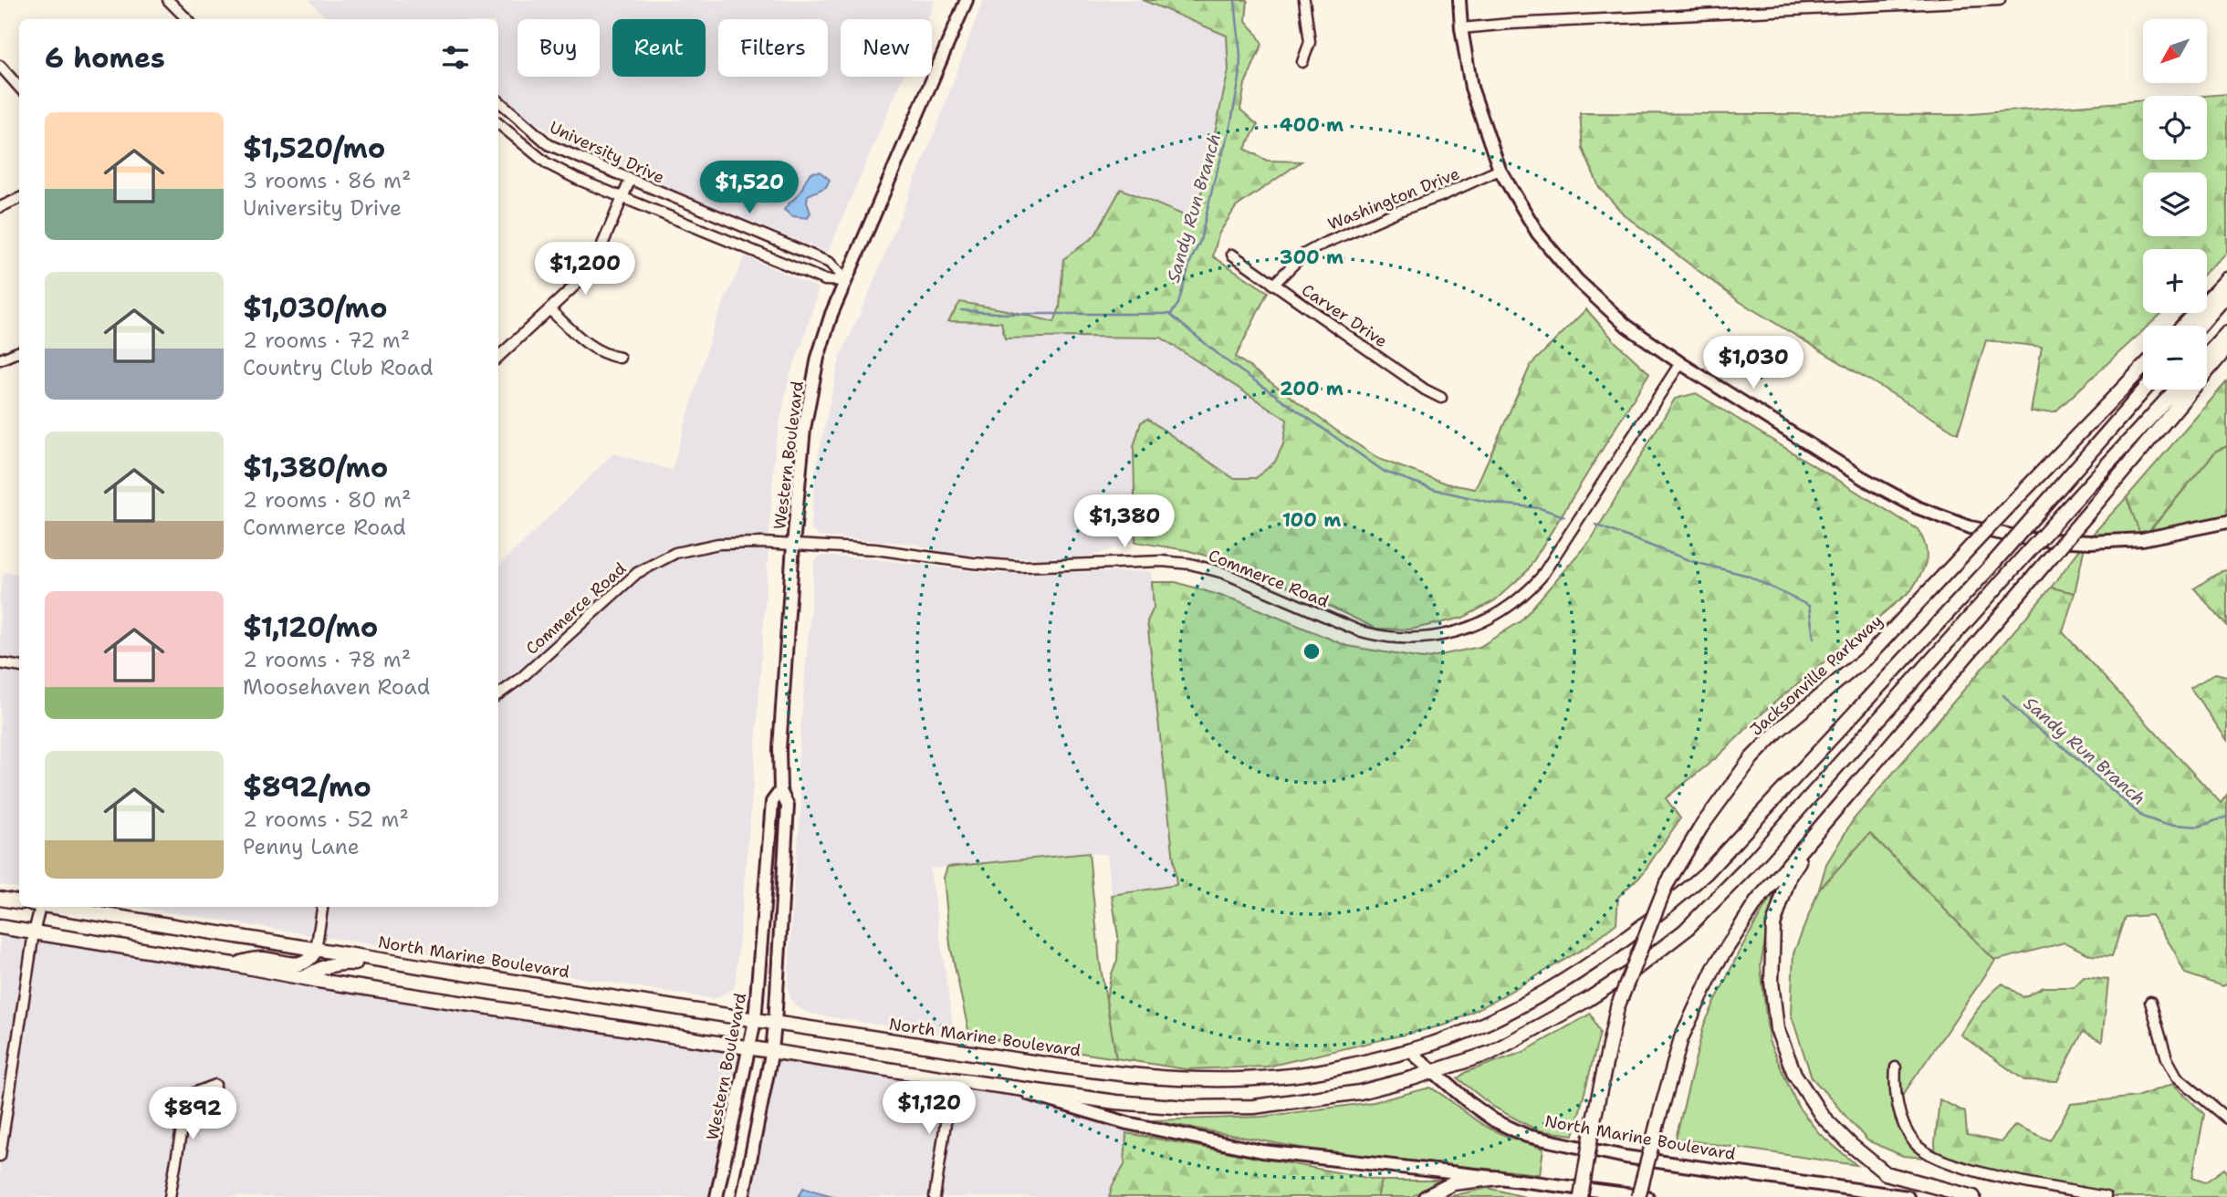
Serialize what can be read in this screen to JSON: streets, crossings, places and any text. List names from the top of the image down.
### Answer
{
  "streets": {
    "highway": ["Jacksonville Parkway", "North Marine Boulevard"],
    "main road": ["Western Boulevard"],
    "street": [
      "University Drive",
      "Washington Drive",
      "Carver Drive",
      "Commerce Road"
    ]
  },
  "crossings": [
    ["University Drive", "Western Boulevard"],
    ["Washington Drive", "Carver Drive"],
    ["Western Boulevard", "Commerce Road"],
    ["Western Boulevard", "North Marine Boulevard"]
  ],
  "water": ["Sandy Run Branch"],
  "north": "bottom left",
  "page": {
    "map_buttons": ["+", "−"],
    "chip": [
      "Buy",
      "Rent",
      "Filters",
      "New"
    ],
    "heading": "6 homes",
    "list": [
      {
        "name": "$1,520/mo",
        "note": "3 rooms · 86 m² · University Drive"
      },
      {
        "name": "$1,030/mo",
        "note": "2 rooms · 72 m² · Country Club Road"
      },
      {
        "name": "$1,380/mo",
        "note": "2 rooms · 80 m² · Commerce Road"
      },
      {
        "name": "$1,120/mo",
        "note": "2 rooms · 78 m² · Moosehaven Road"
      },
      {
        "name": "$892/mo",
        "note": "2 rooms · 52 m² · Penny Lane"
      }
    ],
    "price": [
      "$1,520",
      "$1,200",
      "$1,030",
      "$1,380",
      "$1,120",
      "$892"
    ]
  },
  "rings": [
    "400 m",
    "300 m",
    "200 m",
    "100 m"
  ]
}
